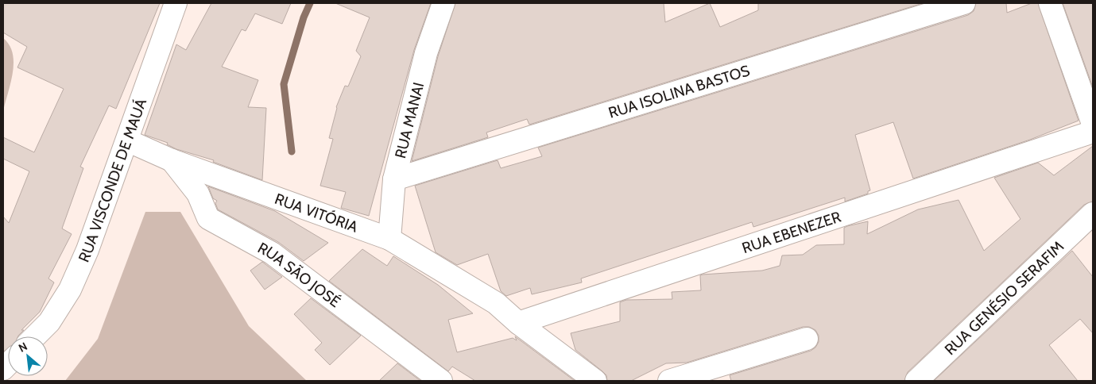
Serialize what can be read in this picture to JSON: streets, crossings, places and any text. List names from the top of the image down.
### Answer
{
  "streets": {
    "street": [
      "RUA ISOLINA BASTOS",
      "RUA MANAI",
      "RUA VISCONDE DE MAUÁ",
      "RUA VITÓRIA",
      "RUA EBENEZER",
      "RUA SÃO JOSÉ",
      "RUA GENÉSIO SERAFIM"
    ]
  },
  "crossings": [
    ["RUA ISOLINA BASTOS", "RUA MANAI"],
    ["RUA MANAI", "RUA VITÓRIA"],
    ["RUA VISCONDE DE MAUÁ", "RUA VITÓRIA"],
    ["RUA VITÓRIA", "RUA EBENEZER"],
    ["RUA VITÓRIA", "RUA SÃO JOSÉ"]
  ],
  "north": "top left"
}
